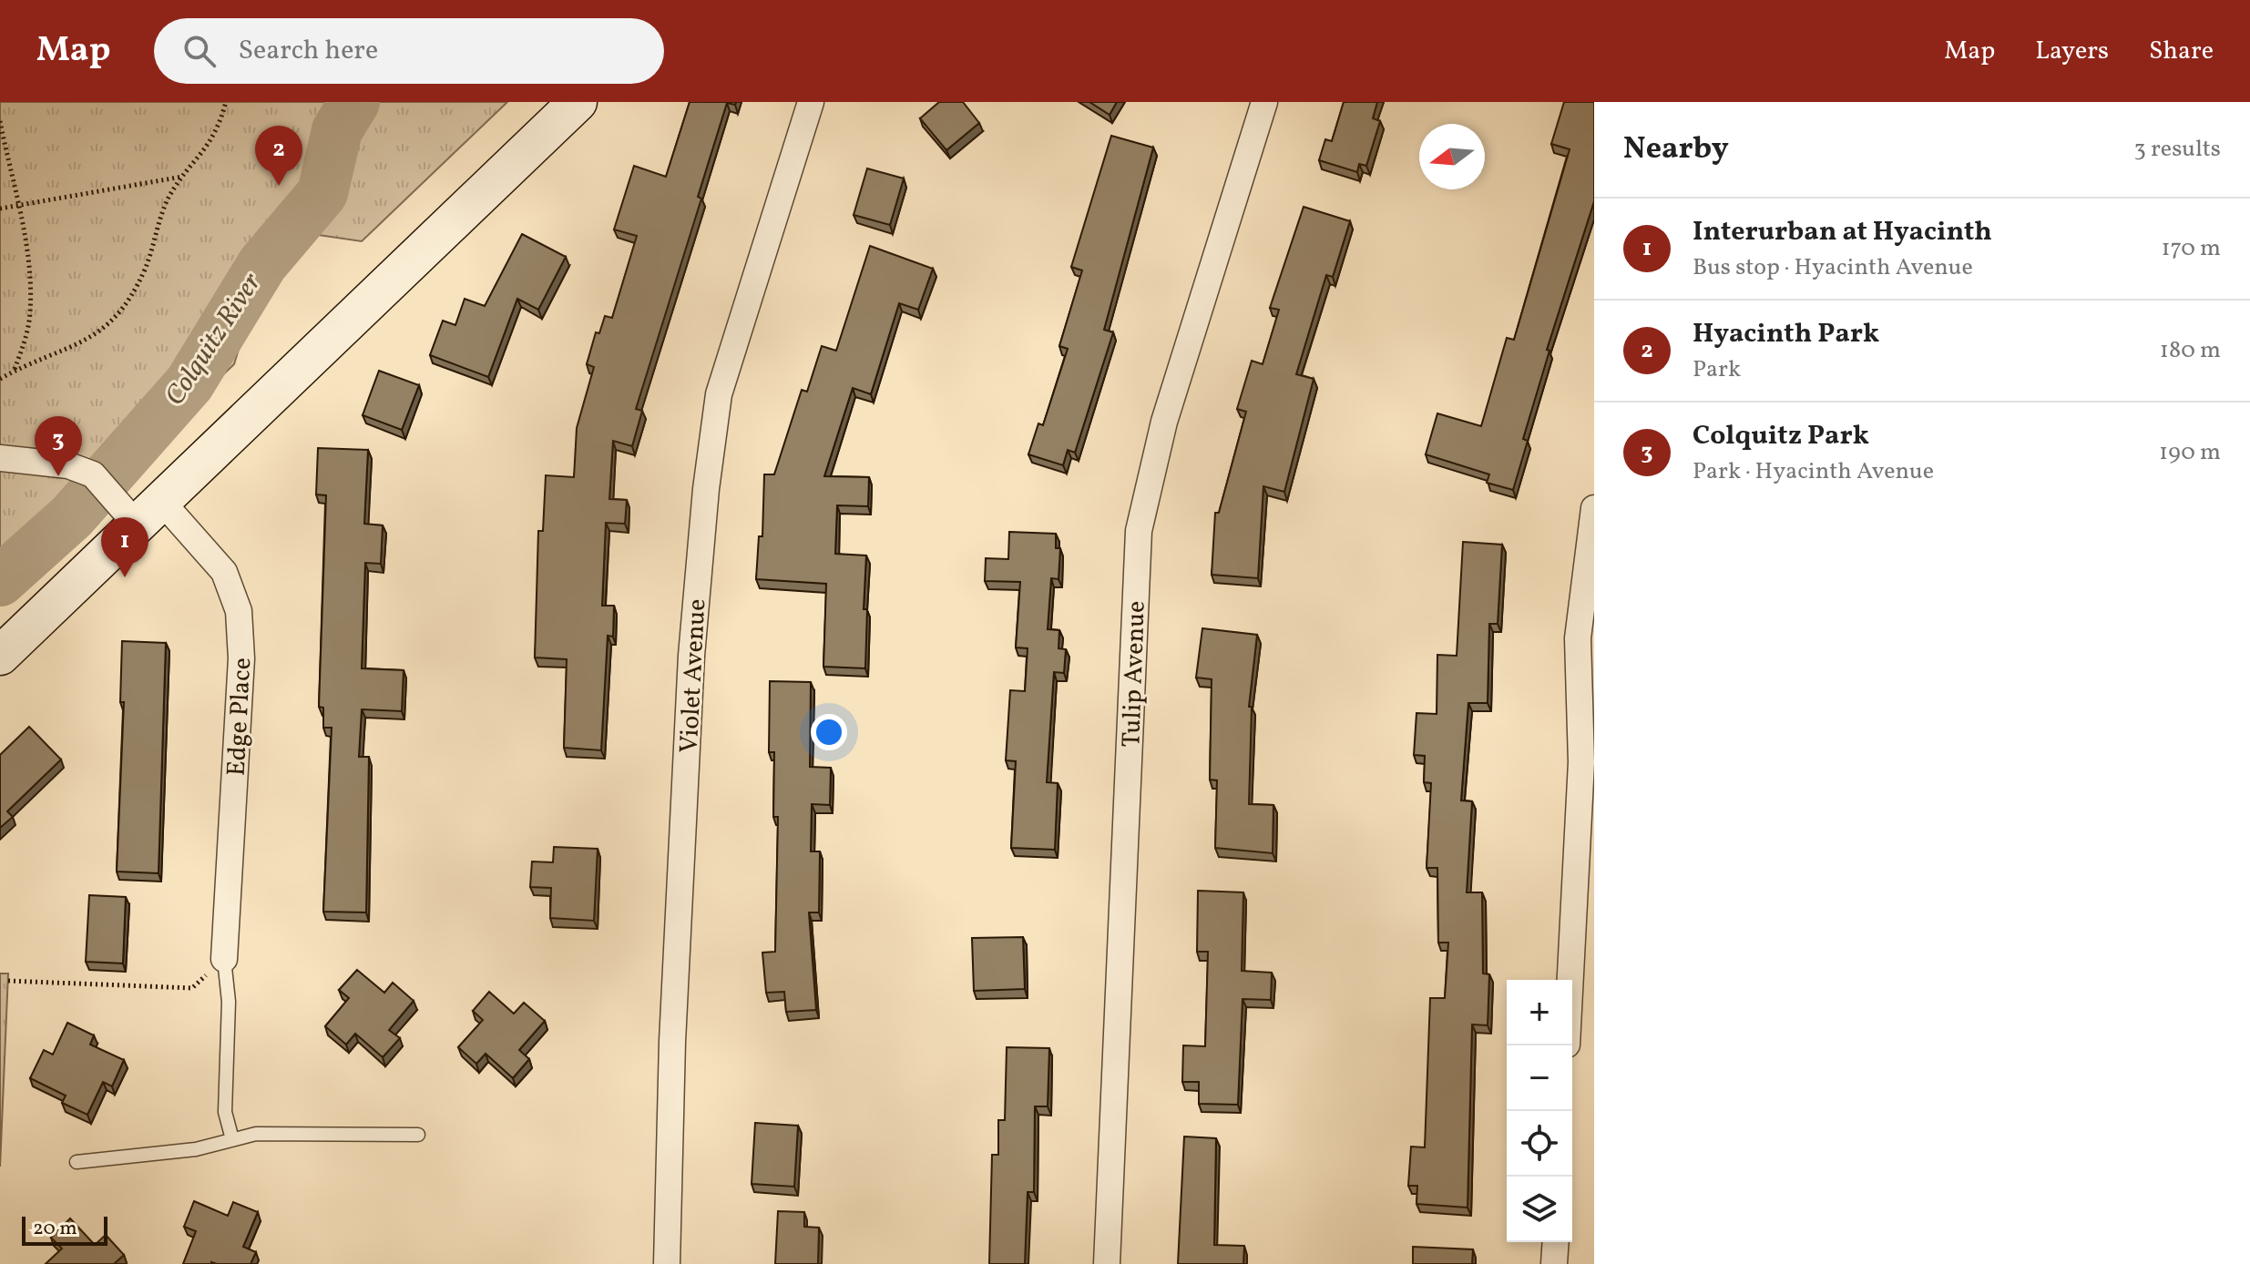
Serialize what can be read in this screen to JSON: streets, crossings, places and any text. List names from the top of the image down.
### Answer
{
  "streets": {
    "street": ["Tulip Avenue", "Violet Avenue", "Edge Place"]
  },
  "water": ["Colquitz River"],
  "scale_bar": "20 m",
  "north": "left",
  "page": {
    "header": "Map",
    "search": "Search here",
    "nav": ["Map", "Layers", "Share"],
    "heading": ["Nearby", "3 results"],
    "pins": ["2", "3", "1"],
    "list": [
      {
        "mark": "1",
        "name": "Interurban at Hyacinth",
        "note": "Bus stop · Hyacinth Avenue",
        "value": "170 m"
      },
      {
        "mark": "2",
        "name": "Hyacinth Park",
        "note": "Park",
        "value": "180 m"
      },
      {
        "mark": "3",
        "name": "Colquitz Park",
        "note": "Park · Hyacinth Avenue",
        "value": "190 m"
      }
    ],
    "map_buttons": ["+", "−"],
    "scale": "20 m"
  }
}
